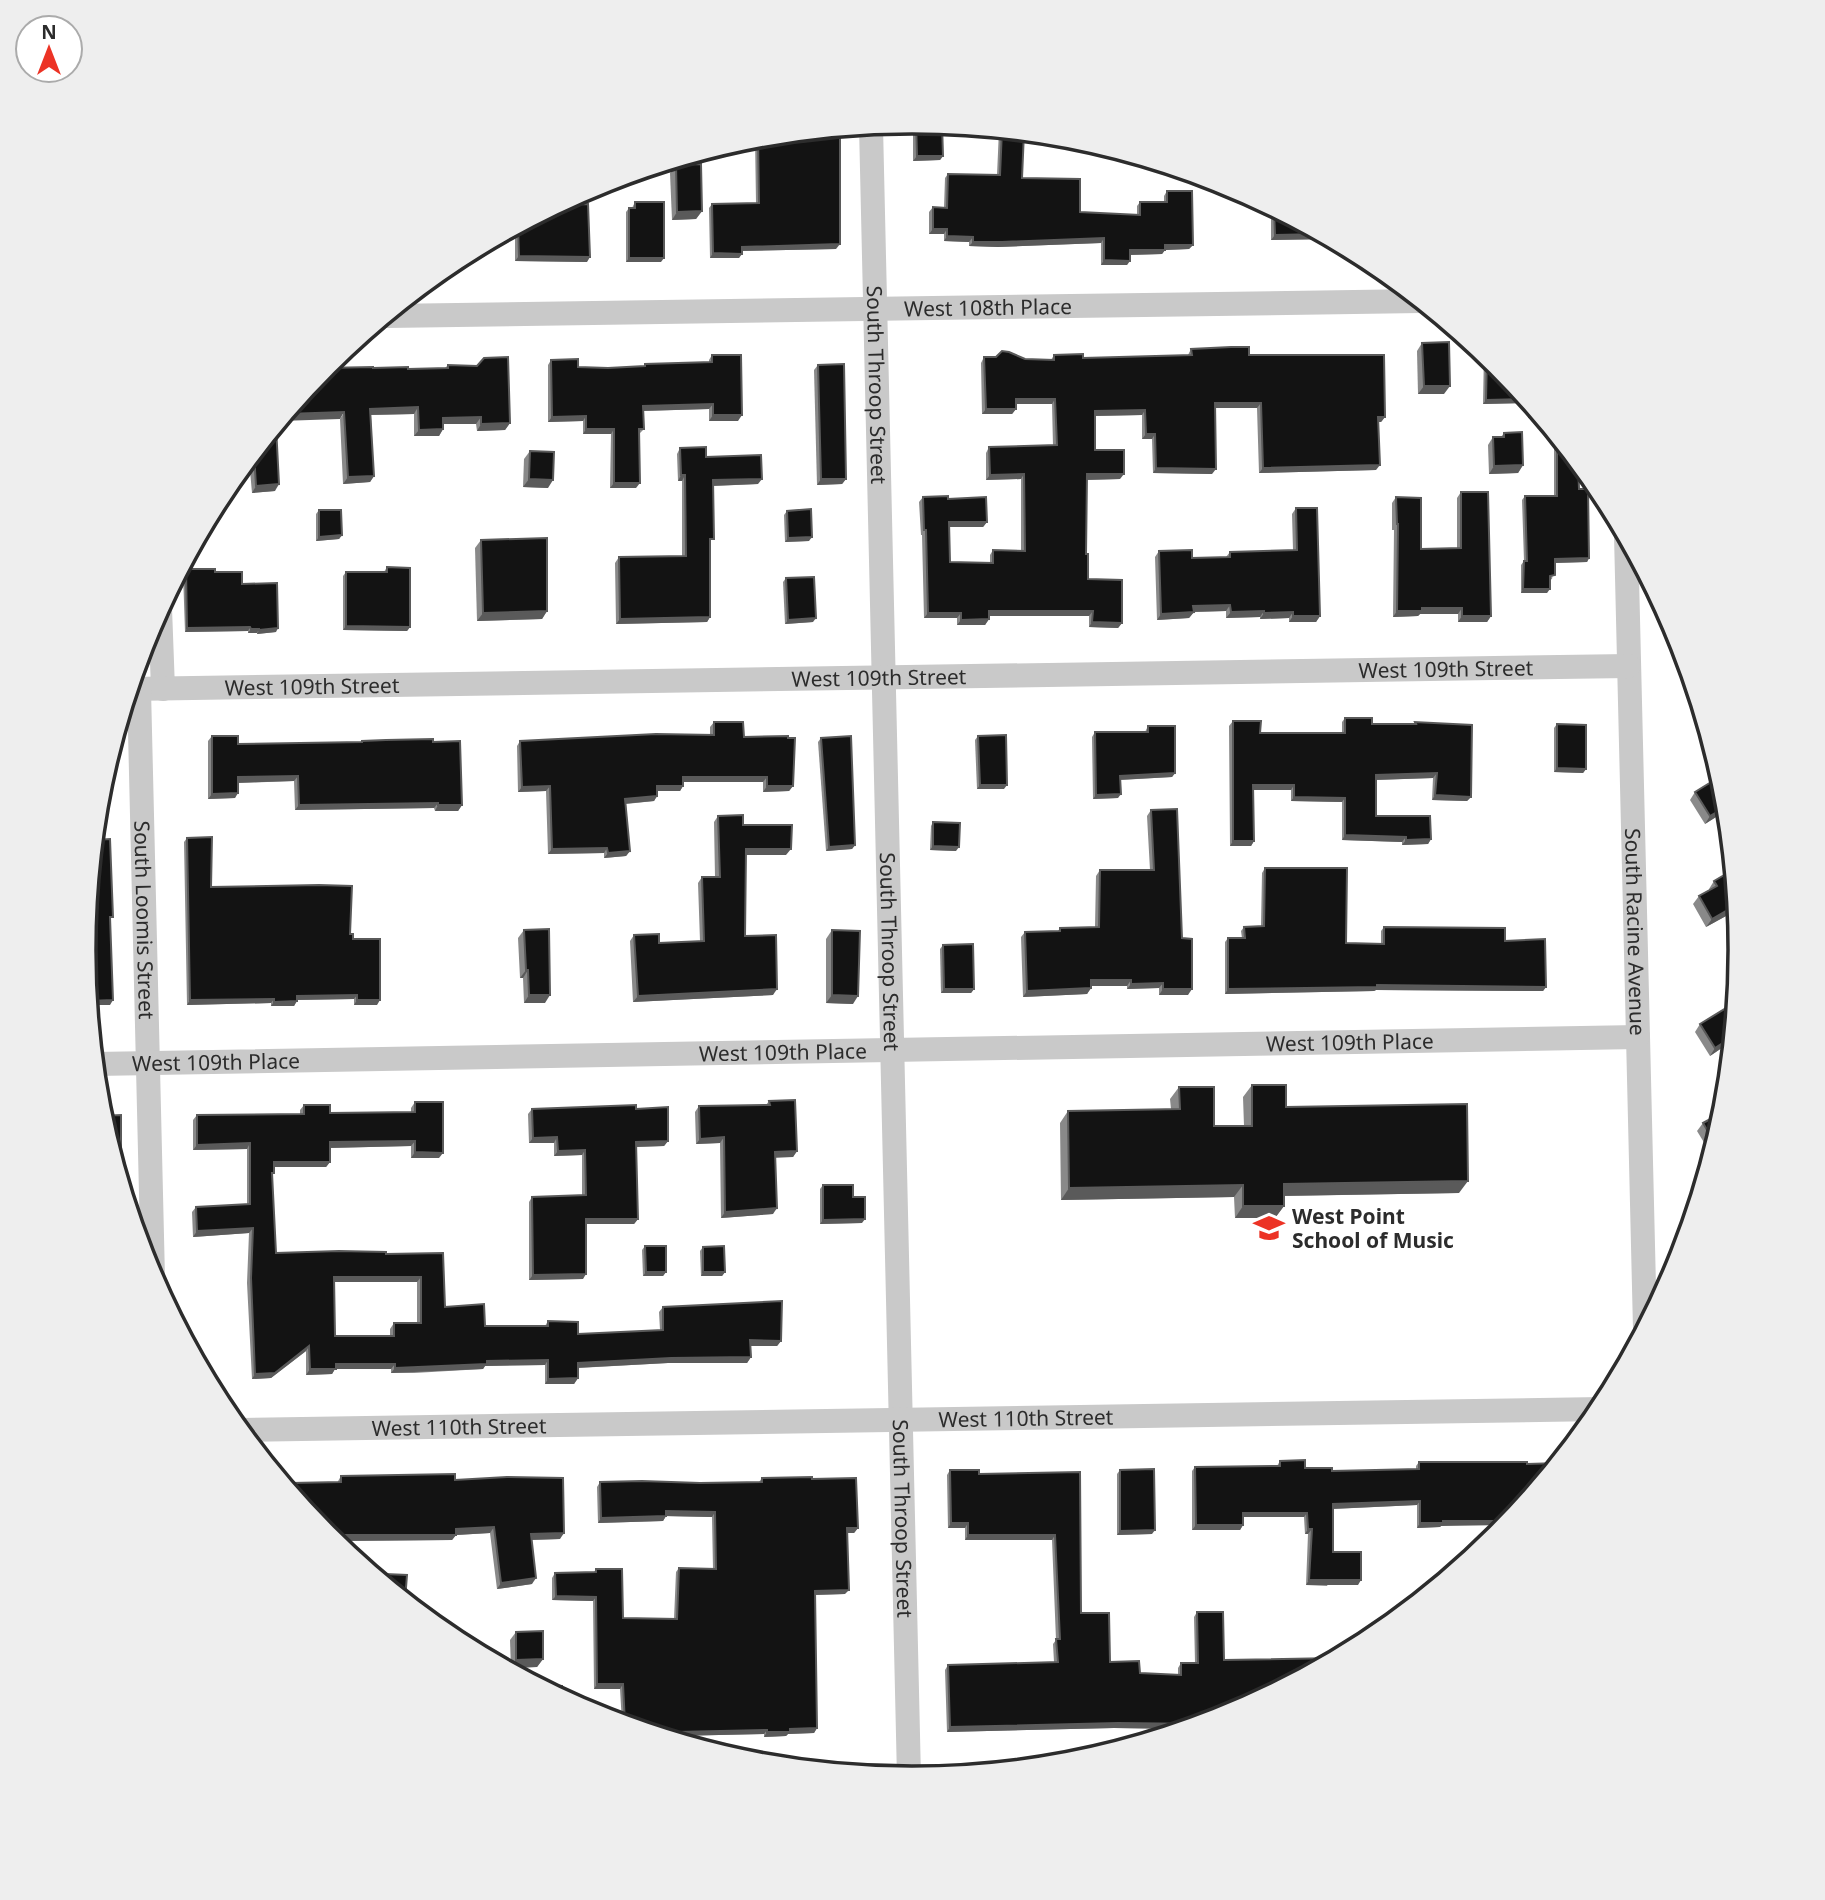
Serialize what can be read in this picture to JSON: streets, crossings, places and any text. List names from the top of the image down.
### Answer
{
  "streets": {
    "street": [
      "West 108th Place",
      "South Throop Street",
      "West 109th Street",
      "South Loomis Street",
      "South Racine Avenue",
      "West 109th Place",
      "West 110th Street"
    ]
  },
  "crossings": [
    ["West 108th Place", "South Throop Street"],
    ["South Throop Street", "West 109th Street"],
    ["South Throop Street", "West 109th Place"],
    ["South Throop Street", "West 110th Street"],
    ["West 109th Street", "South Loomis Street"],
    ["West 109th Street", "South Racine Avenue"],
    ["South Loomis Street", "West 109th Place"],
    ["South Racine Avenue", "West 109th Place"]
  ],
  "places": {
    "school or university": ["West Point School of Music"]
  },
  "north": "top"
}
